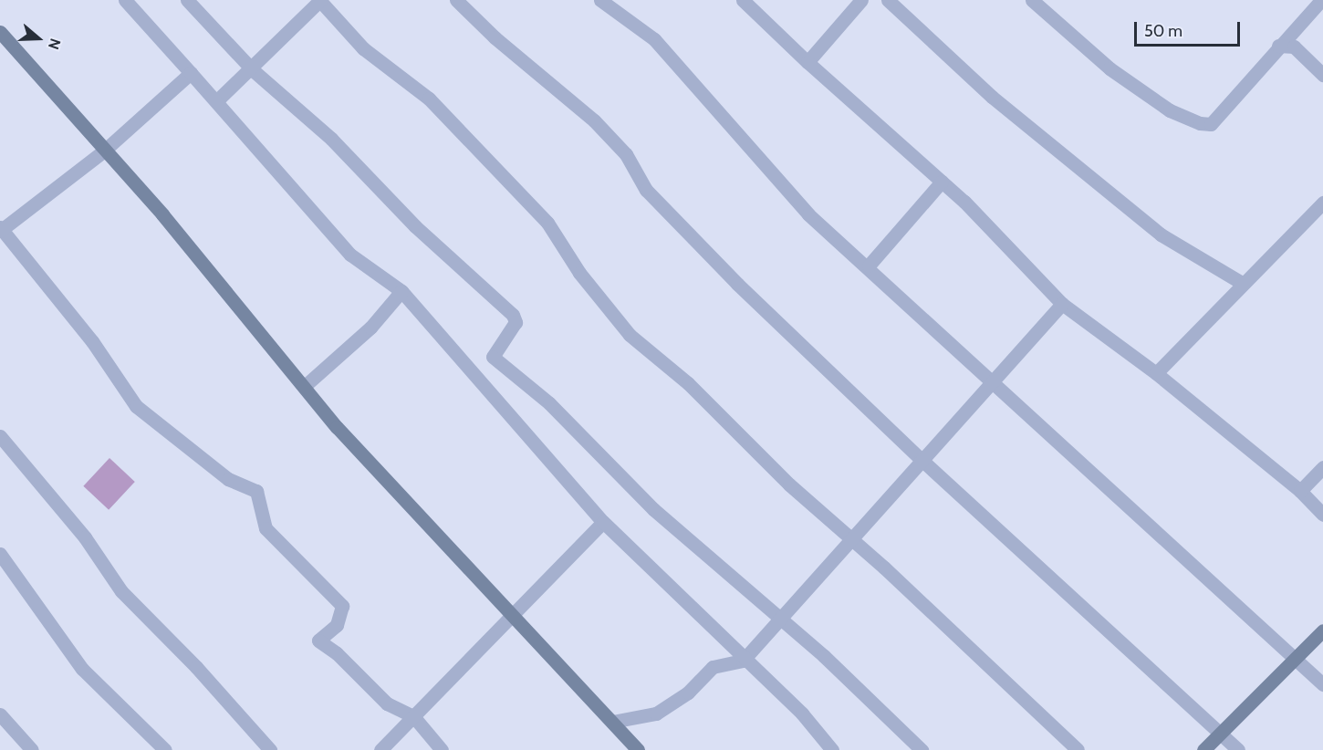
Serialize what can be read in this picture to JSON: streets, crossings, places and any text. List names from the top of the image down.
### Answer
{
  "scale_bar": "50 m",
  "north": "right"
}
